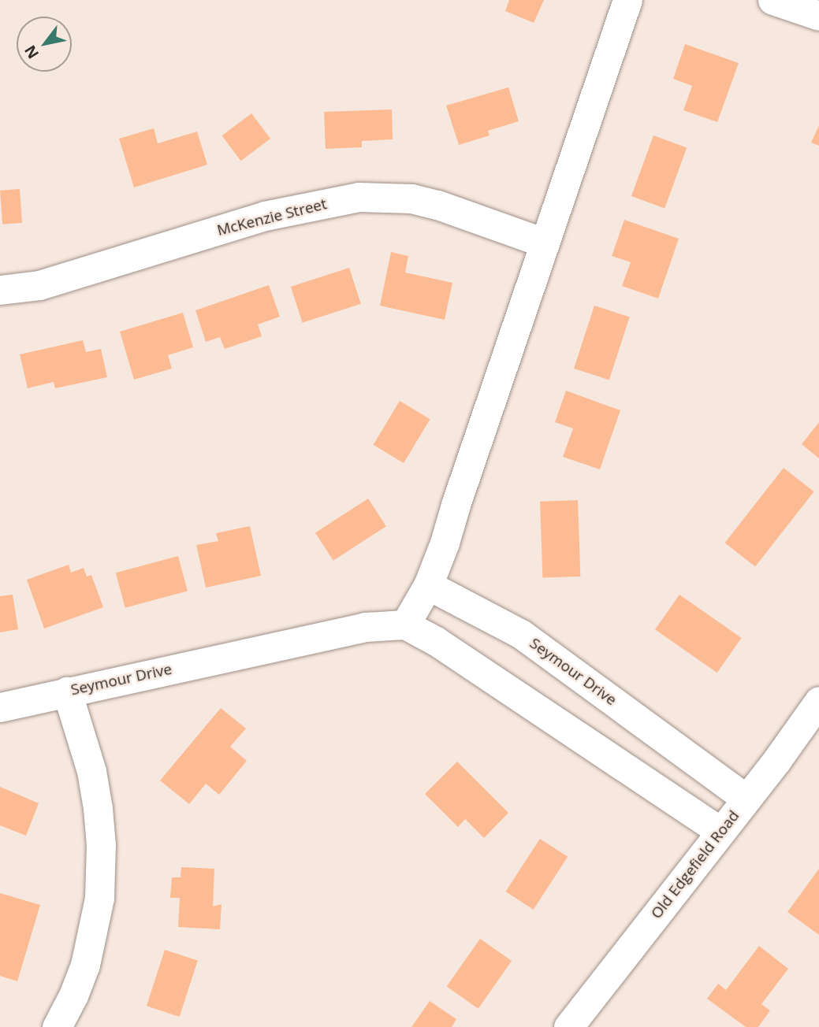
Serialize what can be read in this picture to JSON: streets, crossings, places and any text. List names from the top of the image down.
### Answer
{
  "streets": {
    "street": ["McKenzie Street", "Seymour Drive", "Old Edgefield Road"]
  },
  "crossings": [
    ["Seymour Drive", "Old Edgefield Road"]
  ],
  "north": "bottom left"
}
